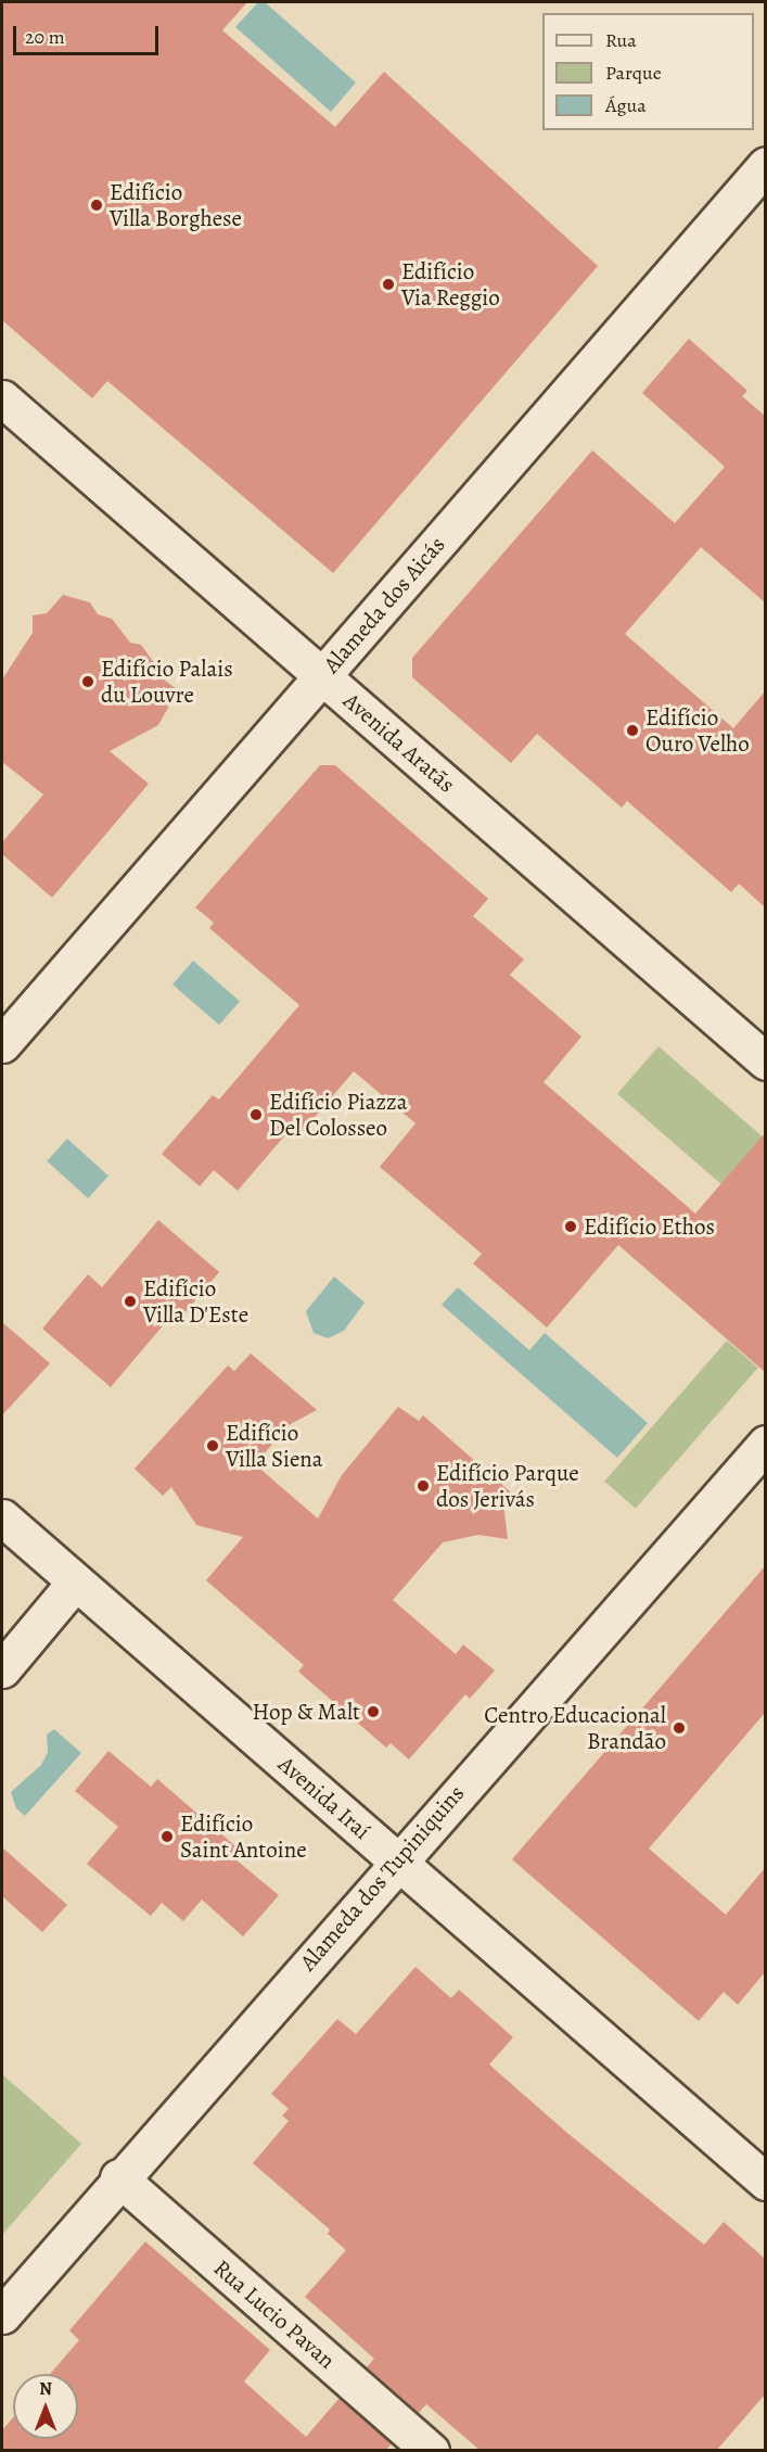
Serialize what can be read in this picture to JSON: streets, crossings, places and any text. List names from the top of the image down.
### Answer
{
  "streets": {
    "street": [
      "Alameda dos Aicás",
      "Avenida Aratãs",
      "Avenida Iraí",
      "Alameda dos Tupiniquins",
      "Rua Lucio Pavan"
    ]
  },
  "crossings": [
    ["Alameda dos Aicás", "Avenida Aratãs"],
    ["Avenida Iraí", "Alameda dos Tupiniquins"],
    ["Alameda dos Tupiniquins", "Rua Lucio Pavan"]
  ],
  "places": [
    "Edifício Villa Borghese",
    "Edifício Via Reggio",
    "Edifício Palais du Louvre",
    "Edifício Ouro Velho",
    "Edifício Piazza Del Colosseo",
    "Edifício Ethos",
    "Edifício Villa D'Este",
    "Edifício Villa Siena",
    "Edifício Parque dos Jerivás",
    "Hop & Malt",
    "Centro Educacional Brandão",
    "Edifício Saint Antoine"
  ],
  "legend": ["Rua", "Parque", "Água"],
  "scale_bar": "20 m",
  "north": "top"
}
